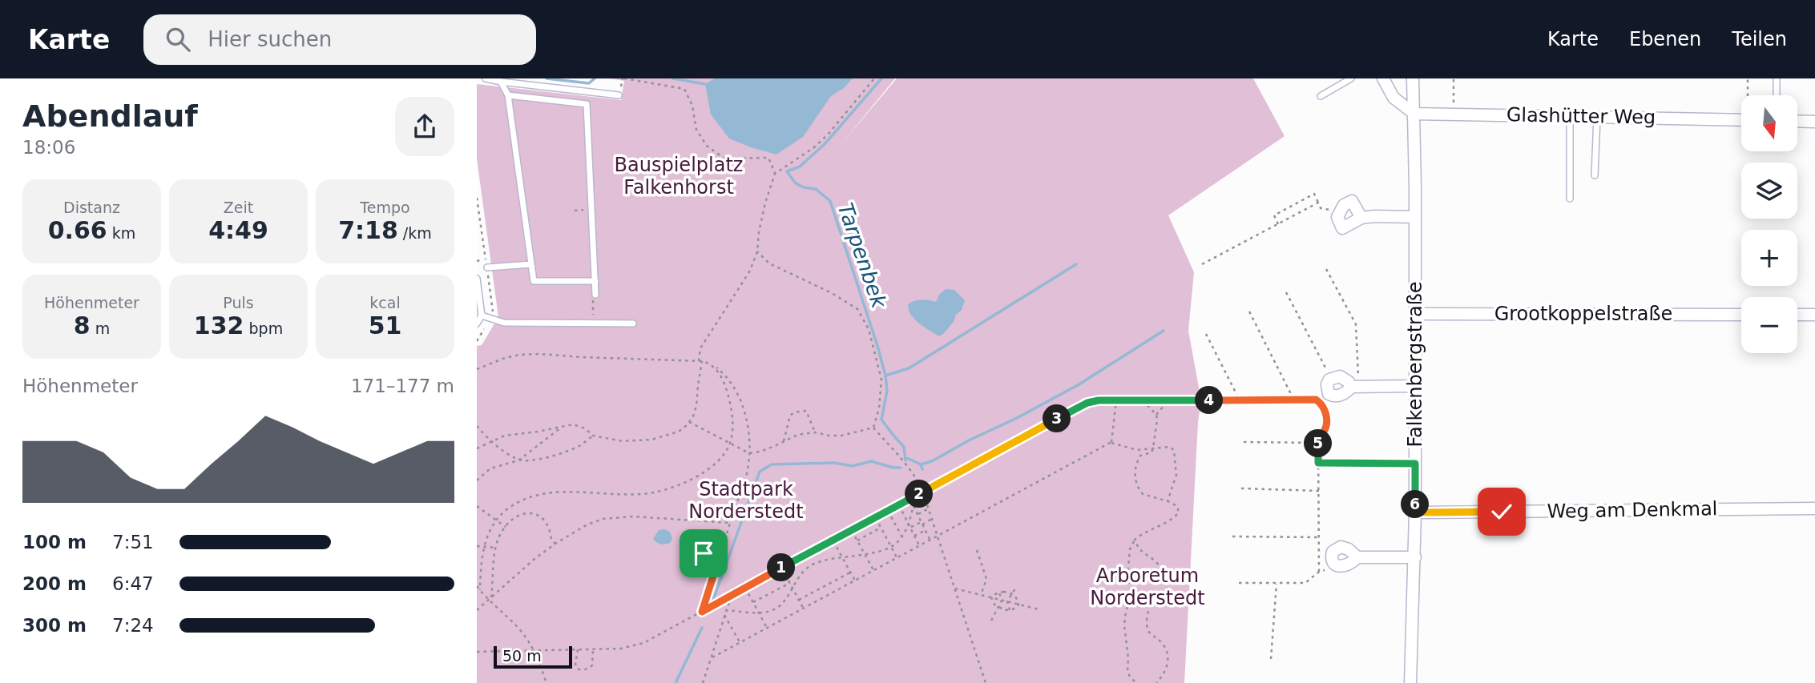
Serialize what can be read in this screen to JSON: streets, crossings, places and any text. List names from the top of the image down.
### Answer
{
  "streets": {
    "street": [
      "Glashütter Weg",
      "Grootkoppelstraße",
      "Falkenbergstraße",
      "Weg am Denkmal"
    ]
  },
  "crossings": [
    ["Glashütter Weg", "Falkenbergstraße"],
    ["Grootkoppelstraße", "Falkenbergstraße"],
    ["Falkenbergstraße", "Weg am Denkmal"]
  ],
  "water": ["Tarpenbek"],
  "parks": ["Bauspielplatz Falkenhorst", "Stadtpark Norderstedt", "Arboretum Norderstedt"],
  "scale_bar": "50 m",
  "north": "bottom",
  "page": {
    "header": "Karte",
    "search": "Hier suchen",
    "nav": ["Karte", "Ebenen", "Teilen"],
    "heading": ["Abendlauf", "18:06"],
    "map_buttons": ["+", "−"],
    "stats": [
      ["Distanz", "0.66 km"],
      ["Zeit", "4:49"],
      ["Tempo", "7:18 /km"],
      ["Höhenmeter", "8 m"],
      ["Puls", "132 bpm"],
      ["kcal", "51"]
    ],
    "chart": ["Höhenmeter", "171–177 m"],
    "pins": [
      "4",
      "3",
      "5",
      "2",
      "6",
      "1"
    ],
    "list": [
      {
        "name": "100 m",
        "note": "7:51"
      },
      {
        "name": "200 m",
        "note": "6:47"
      },
      {
        "name": "300 m",
        "note": "7:24"
      }
    ],
    "scale": "50 m"
  }
}
